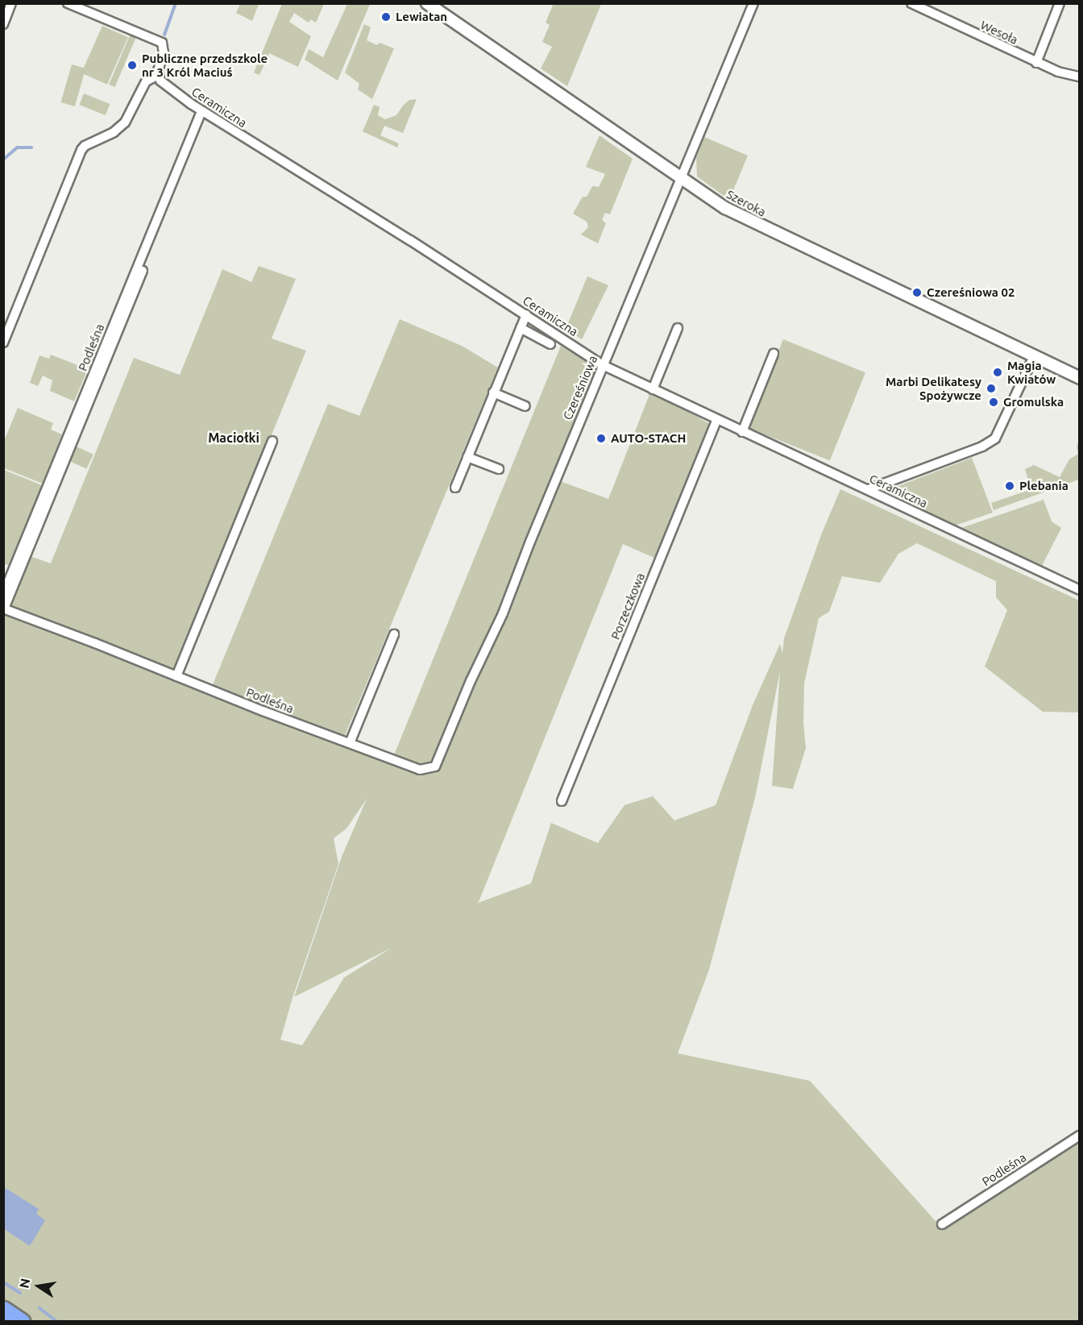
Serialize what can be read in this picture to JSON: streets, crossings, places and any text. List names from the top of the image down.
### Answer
{
  "streets": {
    "street": [
      "Wesoła",
      "Ceramiczna",
      "Szeroka",
      "Podleśna",
      "Czereśniowa",
      "Porzeczkowa"
    ]
  },
  "crossings": [
    ["Ceramiczna", "Podleśna"],
    ["Ceramiczna", "Czereśniowa"],
    ["Ceramiczna", "Porzeczkowa"],
    ["Szeroka", "Czereśniowa"],
    ["Podleśna", "Czereśniowa"]
  ],
  "districts": ["Maciołki"],
  "places": [
    "Lewiatan",
    "Publiczne przedszkole nr 3 Król Maciuś",
    "Czereśniowa 02",
    "Magia Kwiatów",
    "Marbi Delikatesy Spożywcze",
    "Gromulska",
    "AUTO-STACH",
    "Plebania"
  ],
  "north": "left"
}
